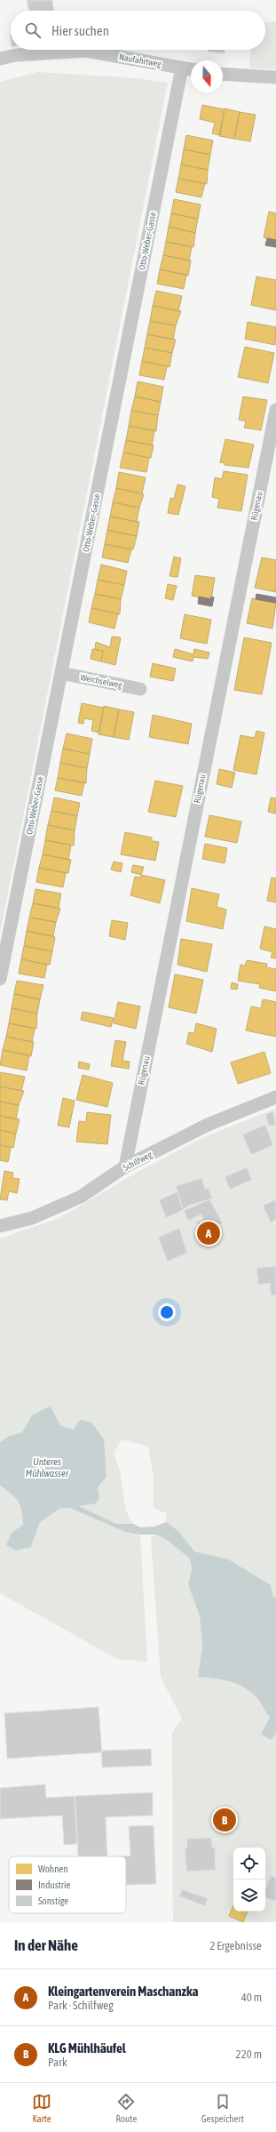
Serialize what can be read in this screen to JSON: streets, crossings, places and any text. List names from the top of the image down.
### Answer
{
  "streets": {
    "street": [
      "Naufahrtweg",
      "Otto-Weber-Gasse",
      "Rügenau",
      "Weichselweg",
      "Schilfweg"
    ]
  },
  "crossings": [
    ["Naufahrtweg", "Otto-Weber-Gasse"],
    ["Otto-Weber-Gasse", "Weichselweg"],
    ["Rügenau", "Schilfweg"]
  ],
  "water": ["Unteres Mühlwasser"],
  "legend": ["Wohnen", "Industrie", "Sonstige"],
  "north": "bottom",
  "page": {
    "search": "Hier suchen",
    "pins": ["A", "B"],
    "heading": ["In der Nähe", "2 Ergebnisse"],
    "list": [
      {
        "mark": "A",
        "name": "Kleingartenverein Maschanzka",
        "note": "Park · Schilfweg",
        "value": "40 m"
      },
      {
        "mark": "B",
        "name": "KLG Mühlhäufel",
        "note": "Park",
        "value": "220 m"
      }
    ],
    "nav": ["Karte", "Route", "Gespeichert"]
  }
}
